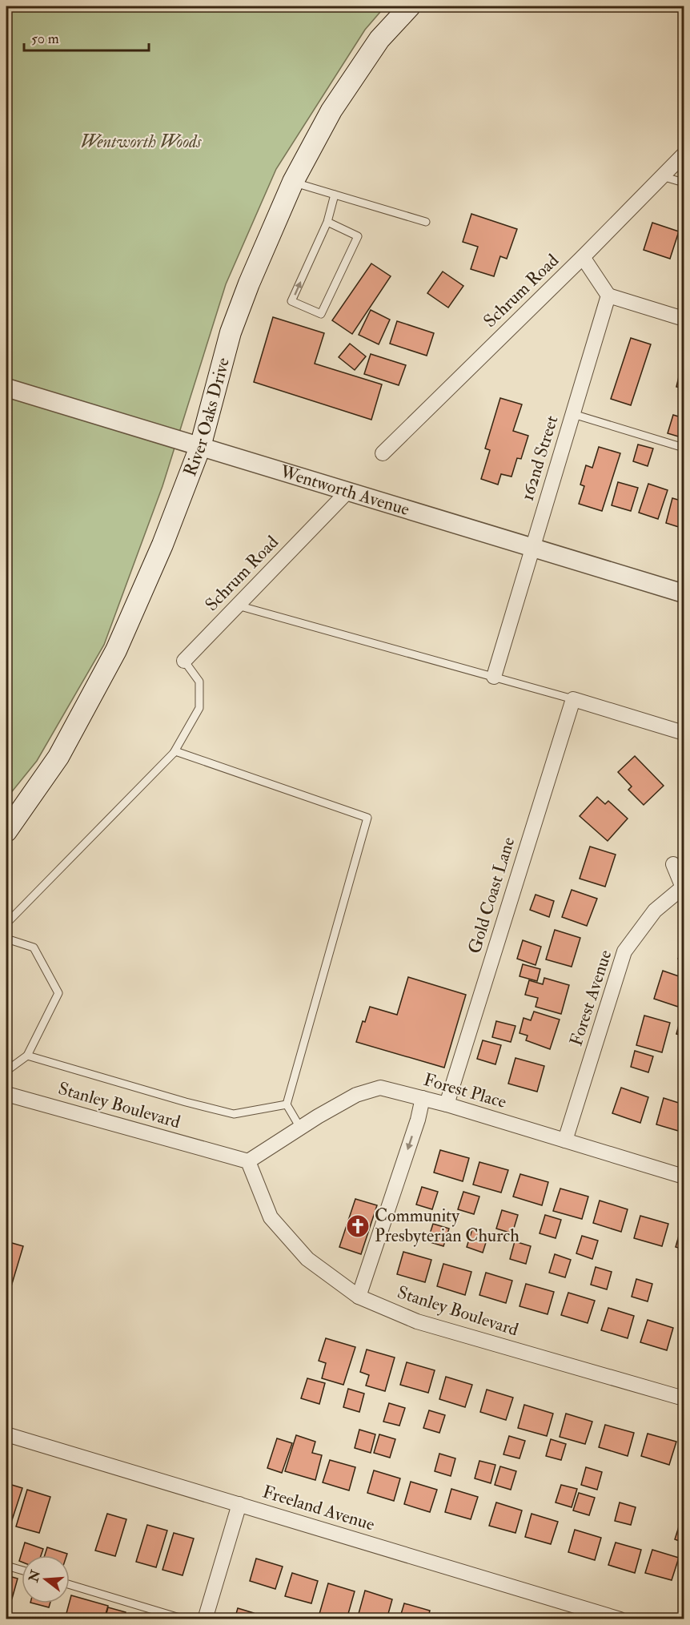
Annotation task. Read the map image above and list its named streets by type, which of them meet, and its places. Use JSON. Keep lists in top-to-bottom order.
{
  "streets": {
    "main road": ["River Oaks Drive"],
    "street": [
      "Schrum Road",
      "162nd Street",
      "Wentworth Avenue",
      "Gold Coast Lane",
      "Forest Avenue",
      "Forest Place",
      "Stanley Boulevard",
      "Freeland Avenue"
    ]
  },
  "crossings": [
    ["Schrum Road", "Wentworth Avenue"],
    ["River Oaks Drive", "Wentworth Avenue"],
    ["162nd Street", "Wentworth Avenue"],
    ["Gold Coast Lane", "Forest Place"],
    ["Forest Avenue", "Forest Place"],
    ["Forest Place", "Stanley Boulevard"]
  ],
  "parks": ["Wentworth Woods"],
  "places": {
    "church": ["Community Presbyterian Church"]
  },
  "scale_bar": "50 m",
  "north": "left"
}
